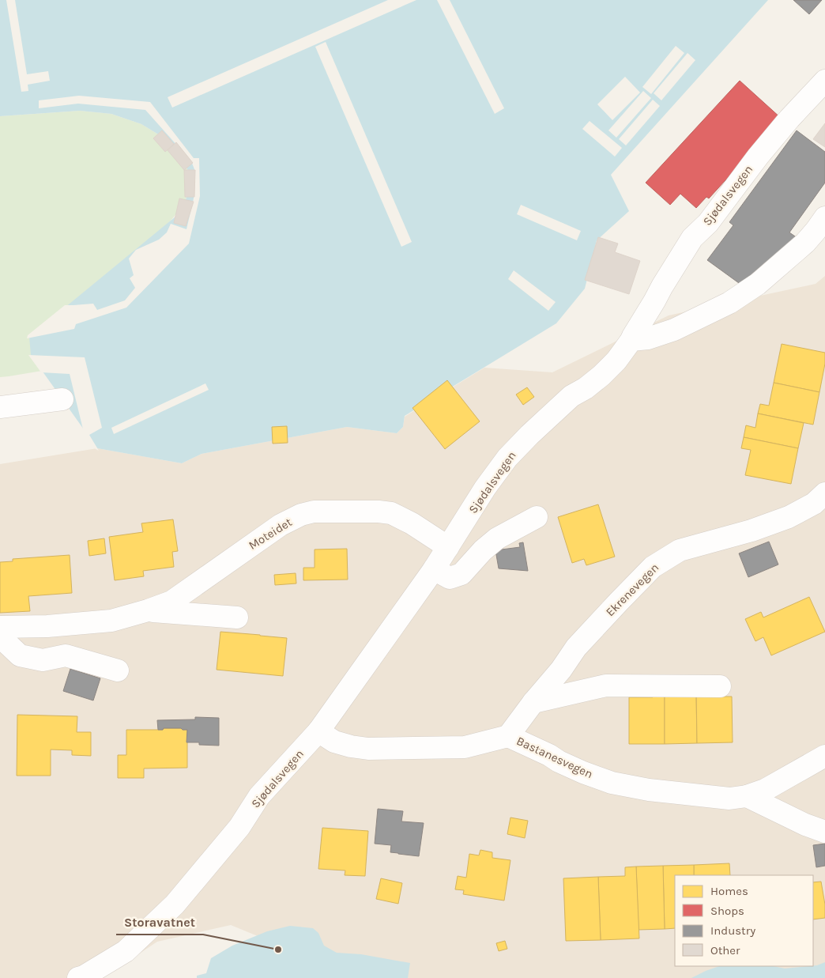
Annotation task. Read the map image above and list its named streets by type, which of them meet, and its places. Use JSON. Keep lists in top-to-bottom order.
{
  "streets": {
    "street": [
      "Sjødalsvegen",
      "Moteidet",
      "Ekrenevegen",
      "Bastanesvegen"
    ]
  },
  "crossings": [
    ["Sjødalsvegen", "Moteidet"],
    ["Sjødalsvegen", "Bastanesvegen"],
    ["Ekrenevegen", "Bastanesvegen"]
  ],
  "places": ["Storavatnet"],
  "legend": [
    "Homes",
    "Shops",
    "Industry",
    "Other"
  ]
}
